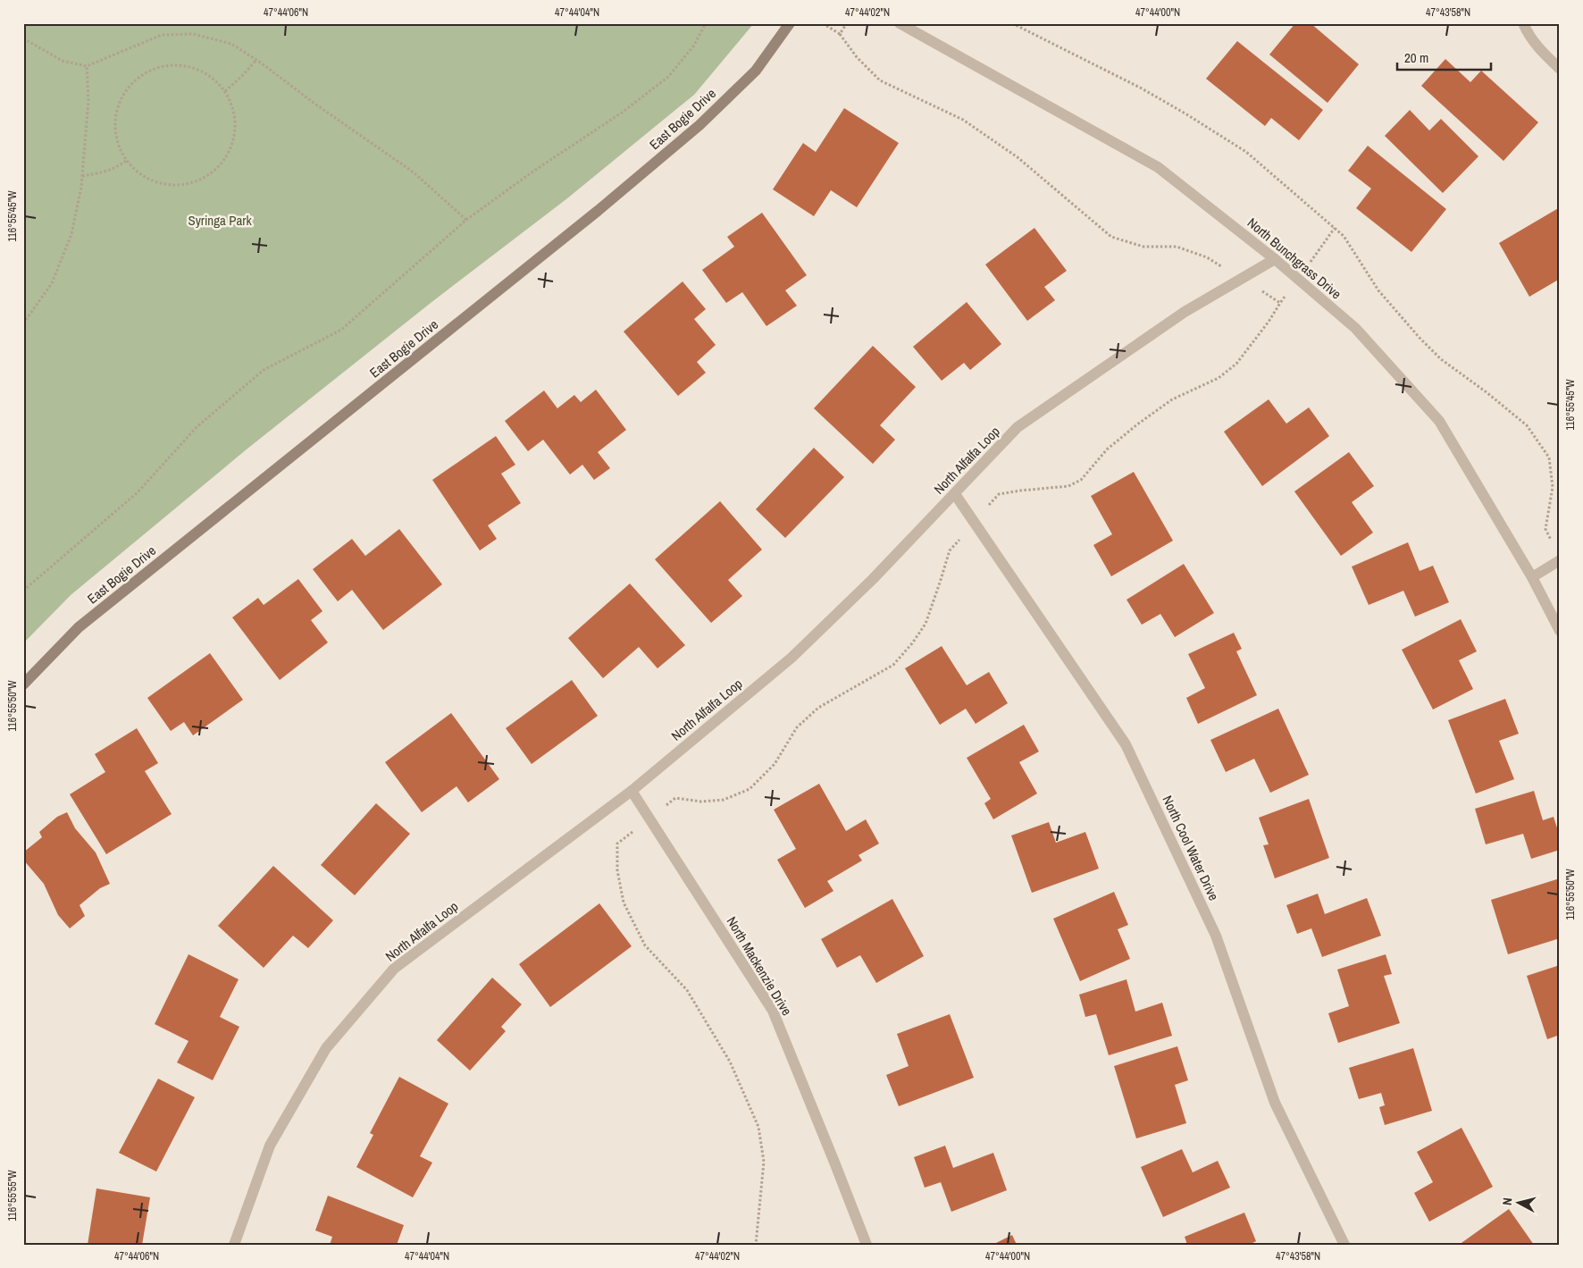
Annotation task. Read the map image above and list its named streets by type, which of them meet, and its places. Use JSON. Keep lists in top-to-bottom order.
{
  "streets": {
    "street": [
      "East Bogie Drive",
      "North Bunchgrass Drive",
      "North Alfalfa Loop",
      "North Cool Water Drive",
      "North Mackenzie Drive"
    ]
  },
  "crossings": [
    ["North Bunchgrass Drive", "North Alfalfa Loop"],
    ["North Alfalfa Loop", "North Cool Water Drive"],
    ["North Alfalfa Loop", "North Mackenzie Drive"]
  ],
  "parks": ["Syringa Park"],
  "scale_bar": "20 m",
  "north": "left",
  "coordinates": [
    "47°44'06\"N",
    "47°44'04\"N",
    "47°44'02\"N",
    "47°44'00\"N",
    "47°43'58\"N",
    "116°55'45\"W",
    "116°55'50\"W",
    "116°55'55\"W"
  ]
}
